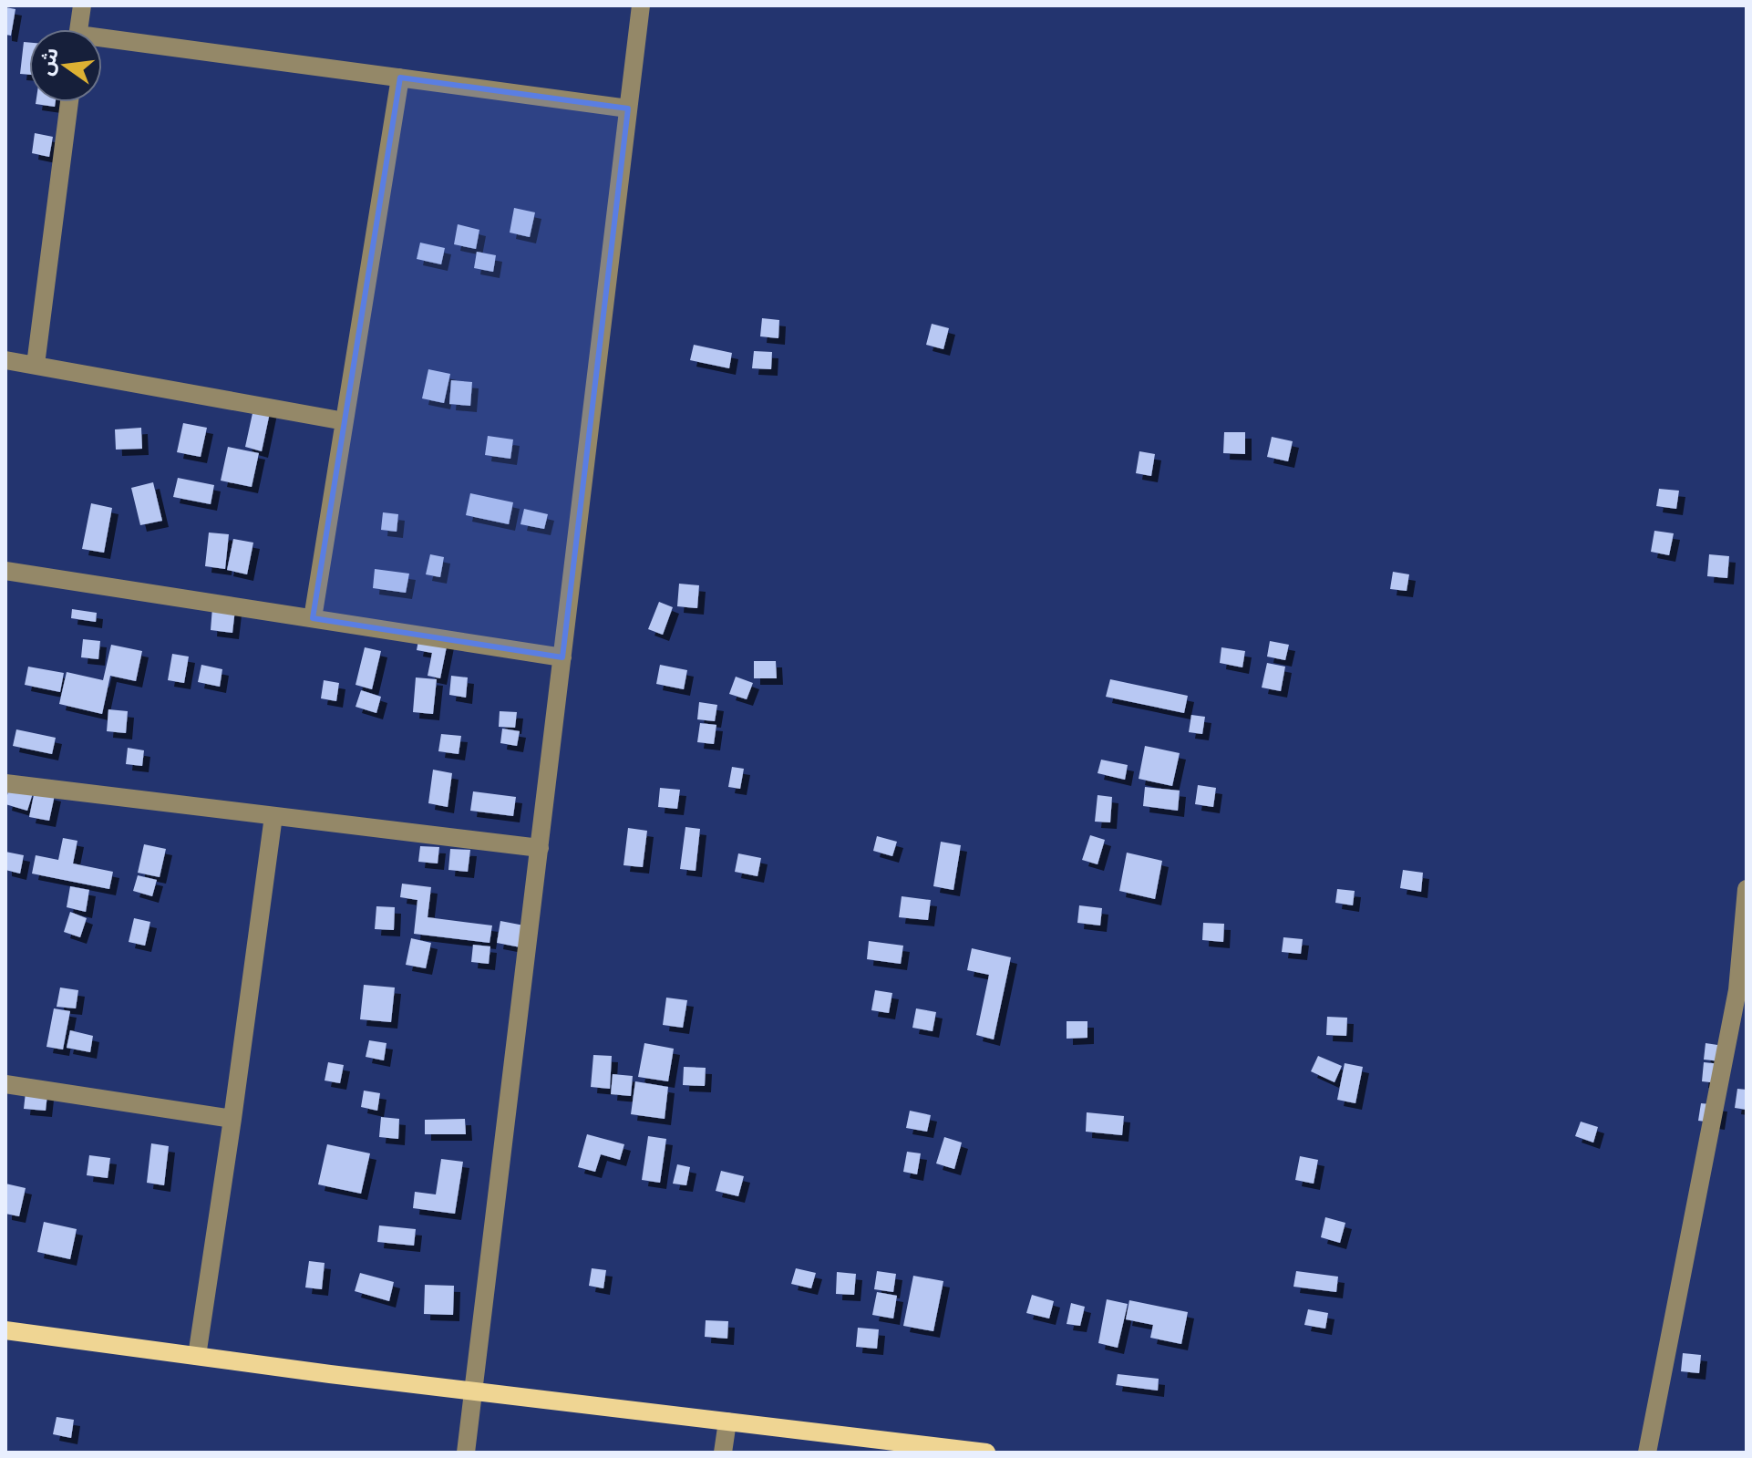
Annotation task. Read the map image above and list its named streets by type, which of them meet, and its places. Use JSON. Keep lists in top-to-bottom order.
{
  "north": "left"
}
